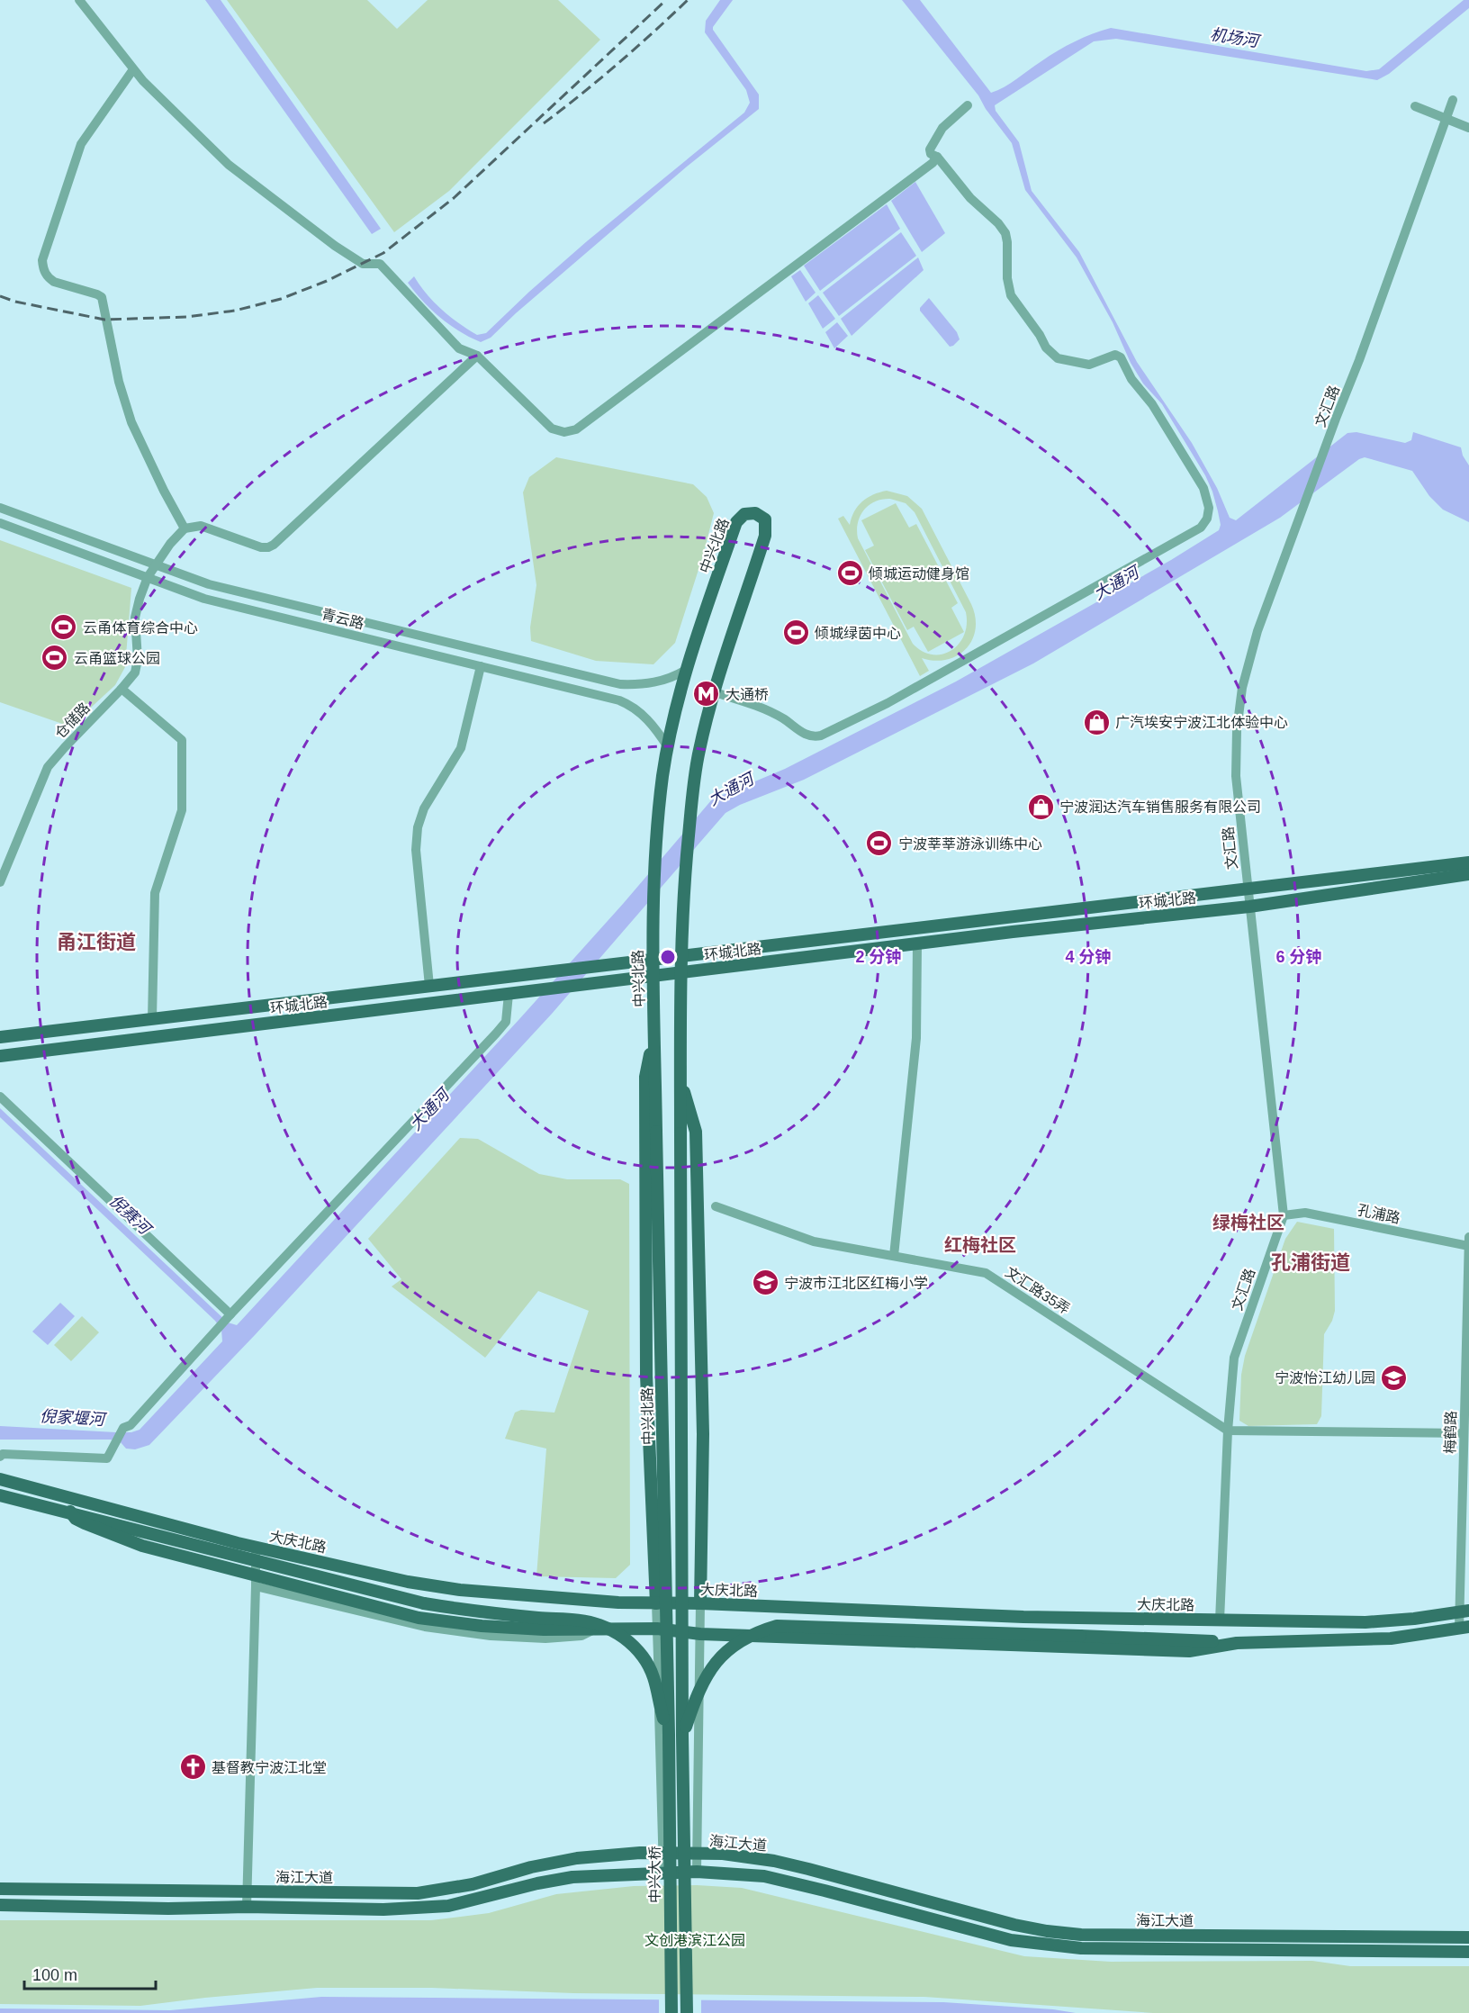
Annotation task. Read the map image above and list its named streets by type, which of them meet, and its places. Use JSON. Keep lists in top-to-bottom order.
{
  "streets": {
    "main road": [
      "中兴北路",
      "环城北路",
      "大庆北路",
      "海江大道",
      "中兴大桥"
    ],
    "street": [
      "文汇路",
      "青云路",
      "仓储路",
      "孔浦路",
      "文汇路35弄",
      "梅鹤路"
    ]
  },
  "crossings": [
    ["文汇路", "环城北路"],
    ["文汇路", "孔浦路"],
    ["文汇路", "文汇路35弄"],
    ["文汇路", "大庆北路"],
    ["中兴北路", "青云路"],
    ["中兴北路", "环城北路"],
    ["中兴北路", "中兴大桥"],
    ["青云路", "仓储路"],
    ["孔浦路", "梅鹤路"],
    ["梅鹤路", "大庆北路"]
  ],
  "districts": [
    "甬江街道",
    "绿梅社区",
    "红梅社区",
    "孔浦街道"
  ],
  "water": [
    "机场河",
    "大通河",
    "倪赛河",
    "倪家堰河"
  ],
  "parks": ["文创港滨江公园"],
  "places": {
    "sports": [
      "倾城运动健身馆",
      "云甬体育综合中心",
      "倾城绿茵中心",
      "云甬篮球公园",
      "宁波莘莘游泳训练中心"
    ],
    "metro station": ["大通桥"],
    "shop": ["广汽埃安宁波江北体验中心", "宁波润达汽车销售服务有限公司"],
    "school or university": ["宁波市江北区红梅小学", "宁波怡江幼儿园"],
    "church": ["基督教宁波江北堂"]
  },
  "scale_bar": "100 m",
  "rings": ["2 分钟", "4 分钟", "6 分钟"]
}
